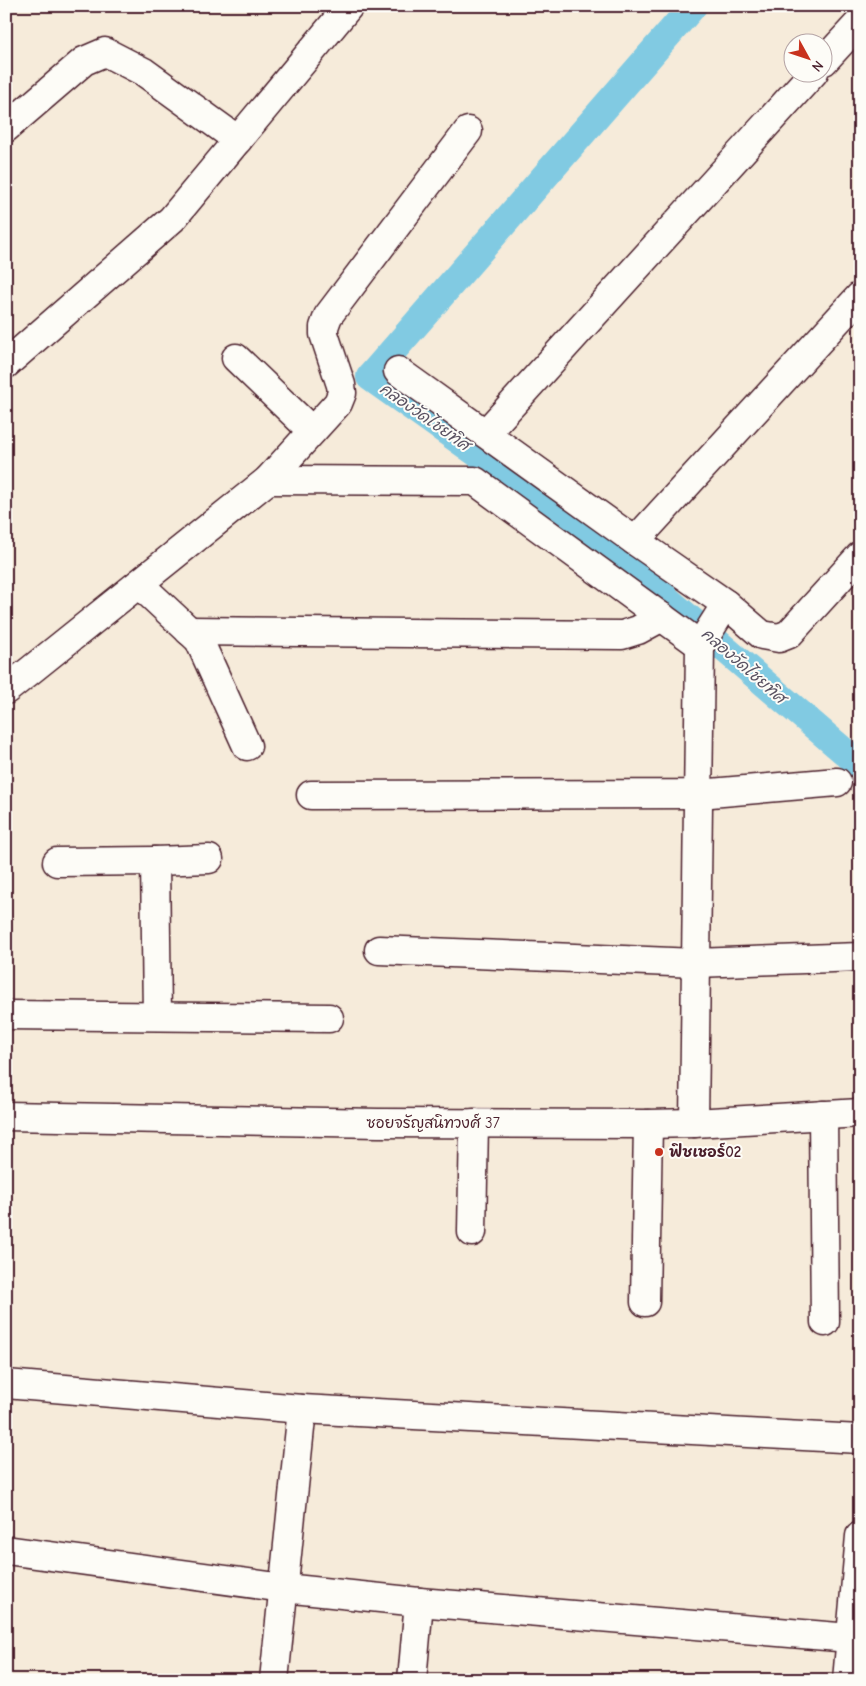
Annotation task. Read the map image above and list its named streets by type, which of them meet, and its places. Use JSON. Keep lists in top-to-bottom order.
{
  "streets": {
    "street": ["ซอยจรัญสนิทวงศ์ 37"]
  },
  "water": ["คลองวัดไชยทิศ"],
  "places": ["ฟิชเชอร์02"],
  "north": "bottom right"
}
